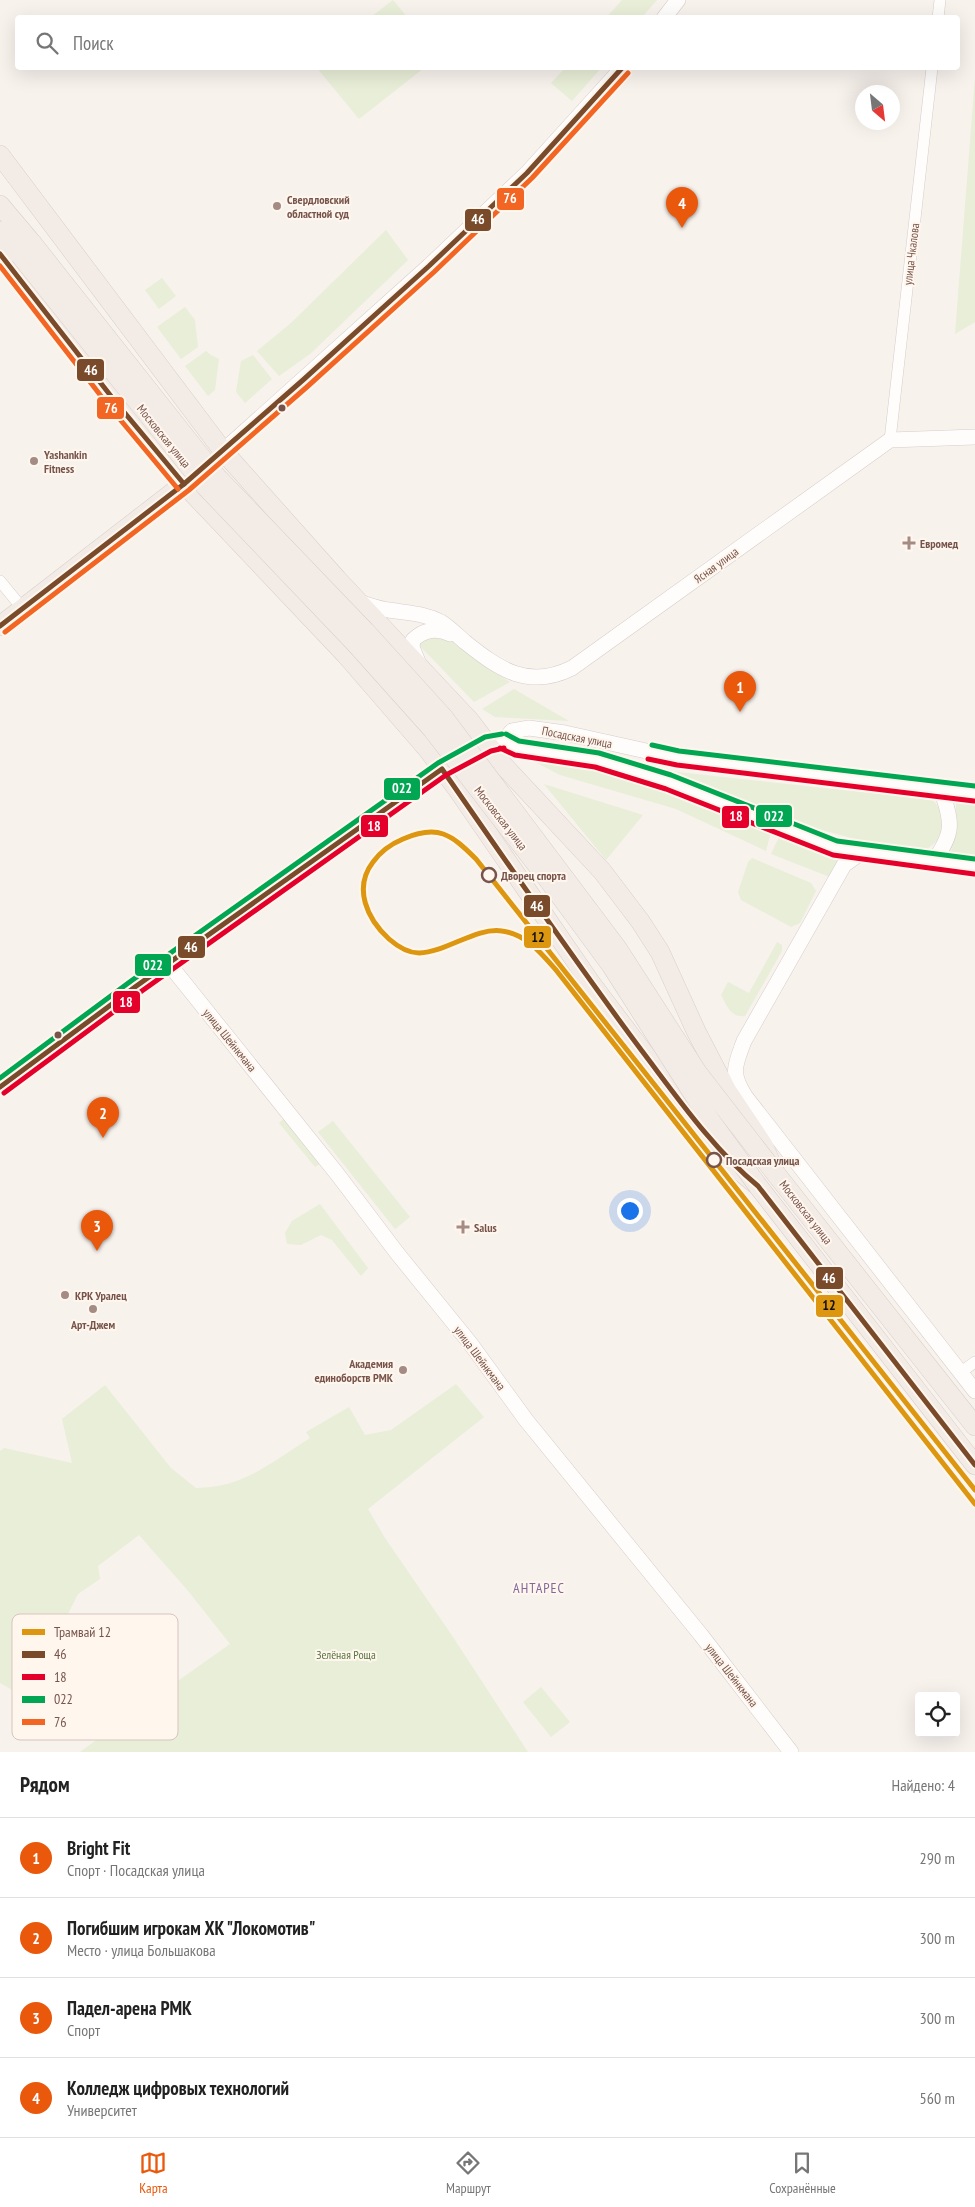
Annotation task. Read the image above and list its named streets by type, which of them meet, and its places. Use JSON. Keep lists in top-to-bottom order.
{
  "streets": {
    "main road": ["Московская улица"],
    "street": [
      "улица Чкалова",
      "Ясная улица",
      "Посадская улица",
      "улица Шейнкмана"
    ]
  },
  "crossings": [
    ["улица Чкалова", "Ясная улица"],
    ["Московская улица", "Посадская улица"]
  ],
  "districts": ["АНТАРЕС"],
  "parks": ["Зелёная Роща"],
  "places": {
    "other": [
      "Свердловский областной суд",
      "Yashankin Fitness",
      "Дворец спорта",
      "Посадская улица",
      "КРК Уралец",
      "Арт-Джем",
      "Академия единоборств РМК"
    ],
    "health": ["Евромед", "Salus"]
  },
  "lines": [
    "transit line 46",
    "transit line 76",
    "transit line 022",
    "transit line 18",
    "tram line 12"
  ],
  "legend": [
    "Трамвай 12",
    "46",
    "18",
    "022",
    "76"
  ],
  "north": "bottom right",
  "page": {
    "search": "Поиск",
    "pins": [
      "4",
      "1",
      "2",
      "3"
    ],
    "heading": ["Рядом", "Найдено: 4"],
    "list": [
      {
        "mark": "1",
        "name": "Bright Fit",
        "note": "Спорт · Посадская улица",
        "value": "290 m"
      },
      {
        "mark": "2",
        "name": "Погибшим игрокам ХК \"Локомотив\"",
        "note": "Место · улица Большакова",
        "value": "300 m"
      },
      {
        "mark": "3",
        "name": "Падел-арена РМК",
        "note": "Спорт",
        "value": "300 m"
      },
      {
        "mark": "4",
        "name": "Колледж цифровых технологий",
        "note": "Университет",
        "value": "560 m"
      }
    ],
    "nav": ["Карта", "Маршрут", "Сохранённые"]
  }
}
